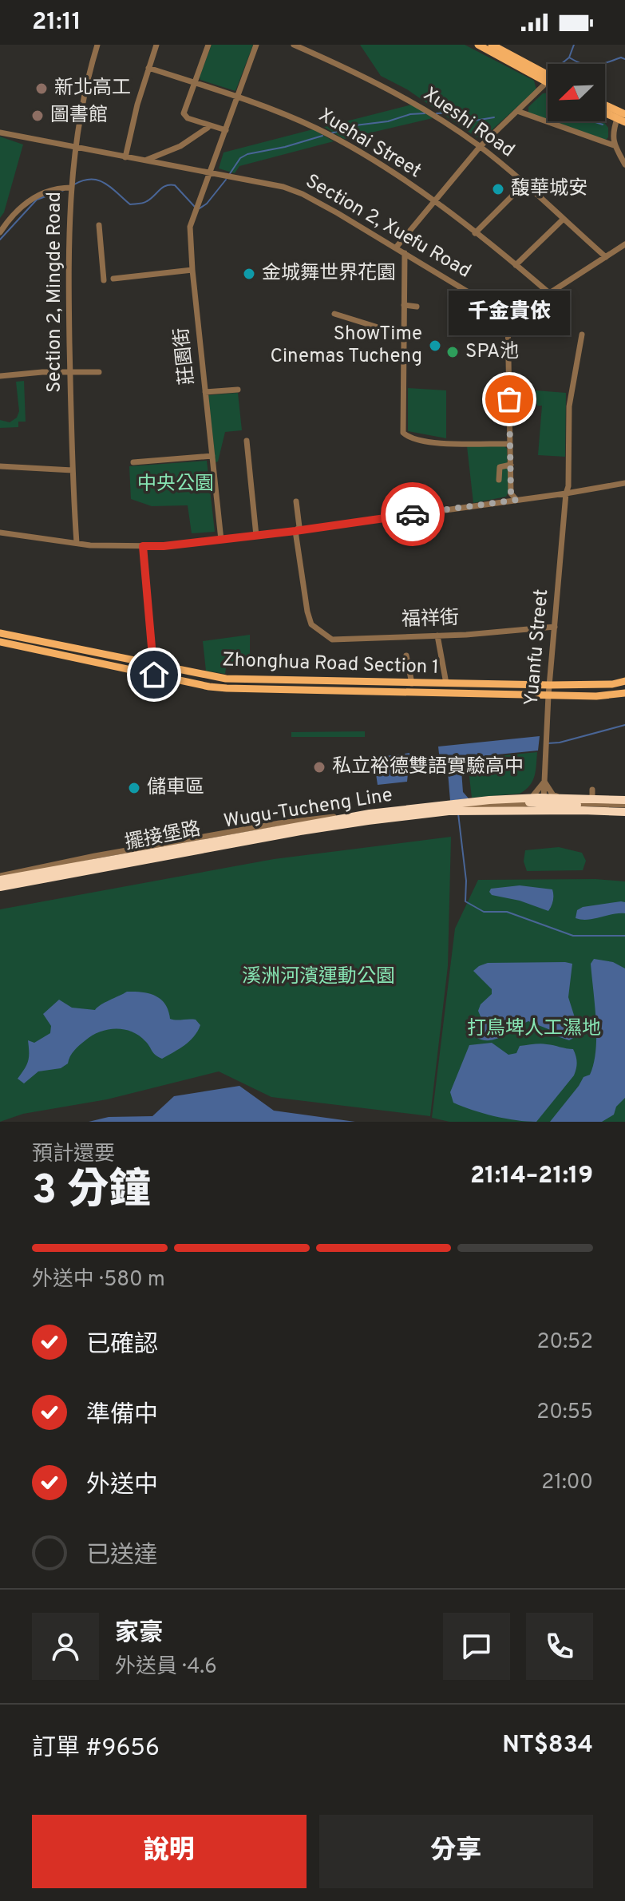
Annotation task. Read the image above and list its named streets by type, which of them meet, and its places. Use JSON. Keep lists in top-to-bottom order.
{
  "streets": {
    "highway": ["Wugu-Tucheng Line"],
    "main road": ["Zhonghua Road Section 1"],
    "street": [
      "Xueshi Road",
      "Xuehai Street",
      "Section 2, Xuefu Road",
      "Section 2, Mingde Road",
      "莊園街",
      "福祥街",
      "Yuanfu Street",
      "擺接堡路"
    ]
  },
  "crossings": [
    ["Xuehai Street", "莊園街"],
    ["Section 2, Xuefu Road", "Section 2, Mingde Road"],
    ["Section 2, Xuefu Road", "莊園街"],
    ["福祥街", "Yuanfu Street"],
    ["Yuanfu Street", "Zhonghua Road Section 1"],
    ["Yuanfu Street", "擺接堡路"],
    ["Wugu-Tucheng Line", "擺接堡路"]
  ],
  "parks": ["中央公園", "溪洲河濱運動公園", "打鳥埤人工濕地"],
  "places": [
    "新北高工",
    "圖書館",
    "馥華城安",
    "金城舞世界花園",
    "ShowTime Cinemas Tucheng",
    "SPA池",
    "千金貴依",
    "私立裕德雙語實驗高中",
    "儲車區"
  ],
  "north": "bottom left",
  "page": {
    "status": "21:11",
    "bubble": "千金貴依",
    "heading": ["3 分鐘", "預計還要", "21:14–21:19"],
    "panel": [
      "家豪",
      "外送員 · 4.6",
      "訂單 #9656",
      "NT$834"
    ],
    "bar": "外送中 · 580 m",
    "list": [
      ["已確認", "20:52"],
      ["準備中", "20:55"],
      ["外送中", "21:00"],
      "已送達"
    ],
    "buttons": ["說明", "分享"]
  }
}
